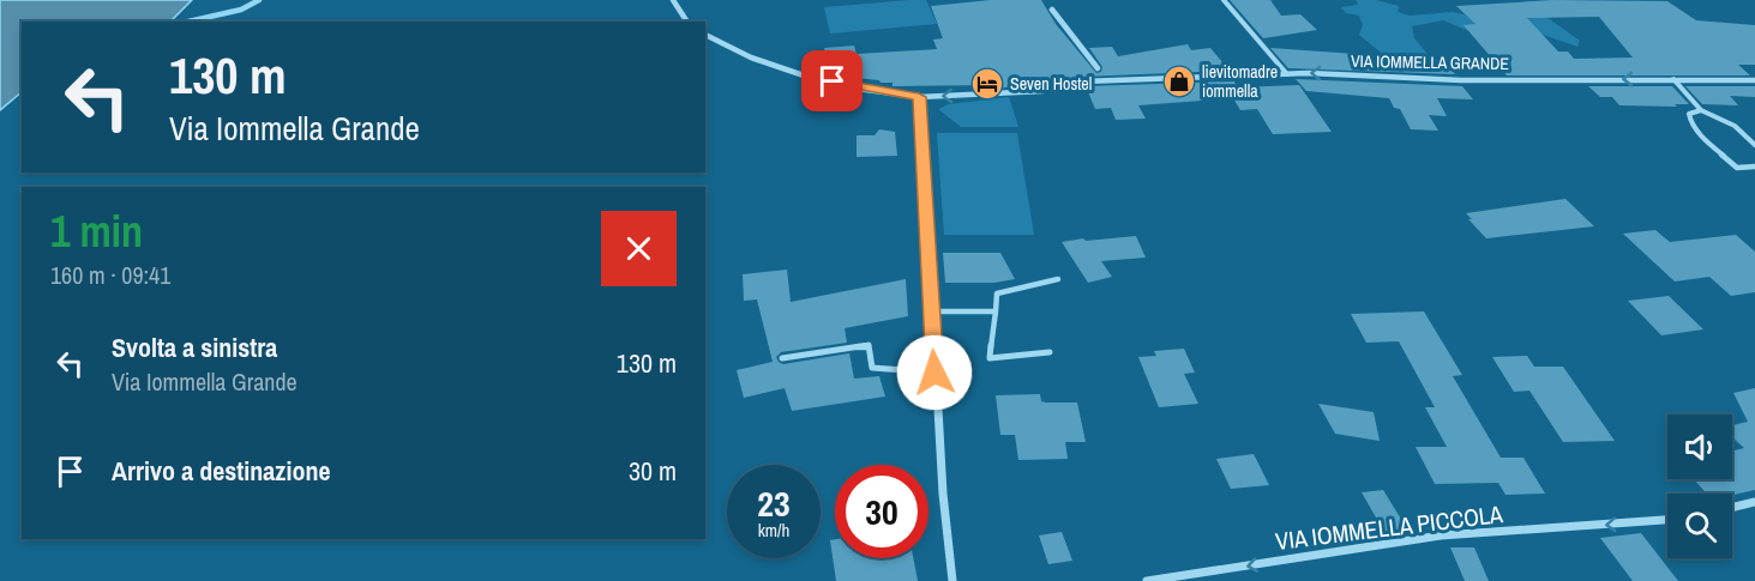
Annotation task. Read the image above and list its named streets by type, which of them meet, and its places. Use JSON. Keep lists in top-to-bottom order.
{
  "streets": {
    "street": ["VIA IOMMELLA GRANDE", "VIA IOMMELLA PICCOLA"]
  },
  "one_way": ["VIA IOMMELLA GRANDE", "VIA IOMMELLA PICCOLA"],
  "places": {
    "shop": ["lievitomadre iommella"],
    "hotel": ["Seven Hostel"]
  },
  "page": {
    "turn": ["130 m", "Via Iommella Grande"],
    "heading": ["1 min", "160 m · 09:41"],
    "list": [
      {
        "name": "Svolta a sinistra",
        "note": "Via Iommella Grande",
        "value": "130 m"
      },
      {
        "name": "Arrivo a destinazione",
        "value": "30 m"
      }
    ],
    "speed": "23 km/h",
    "limit": "30"
  }
}
